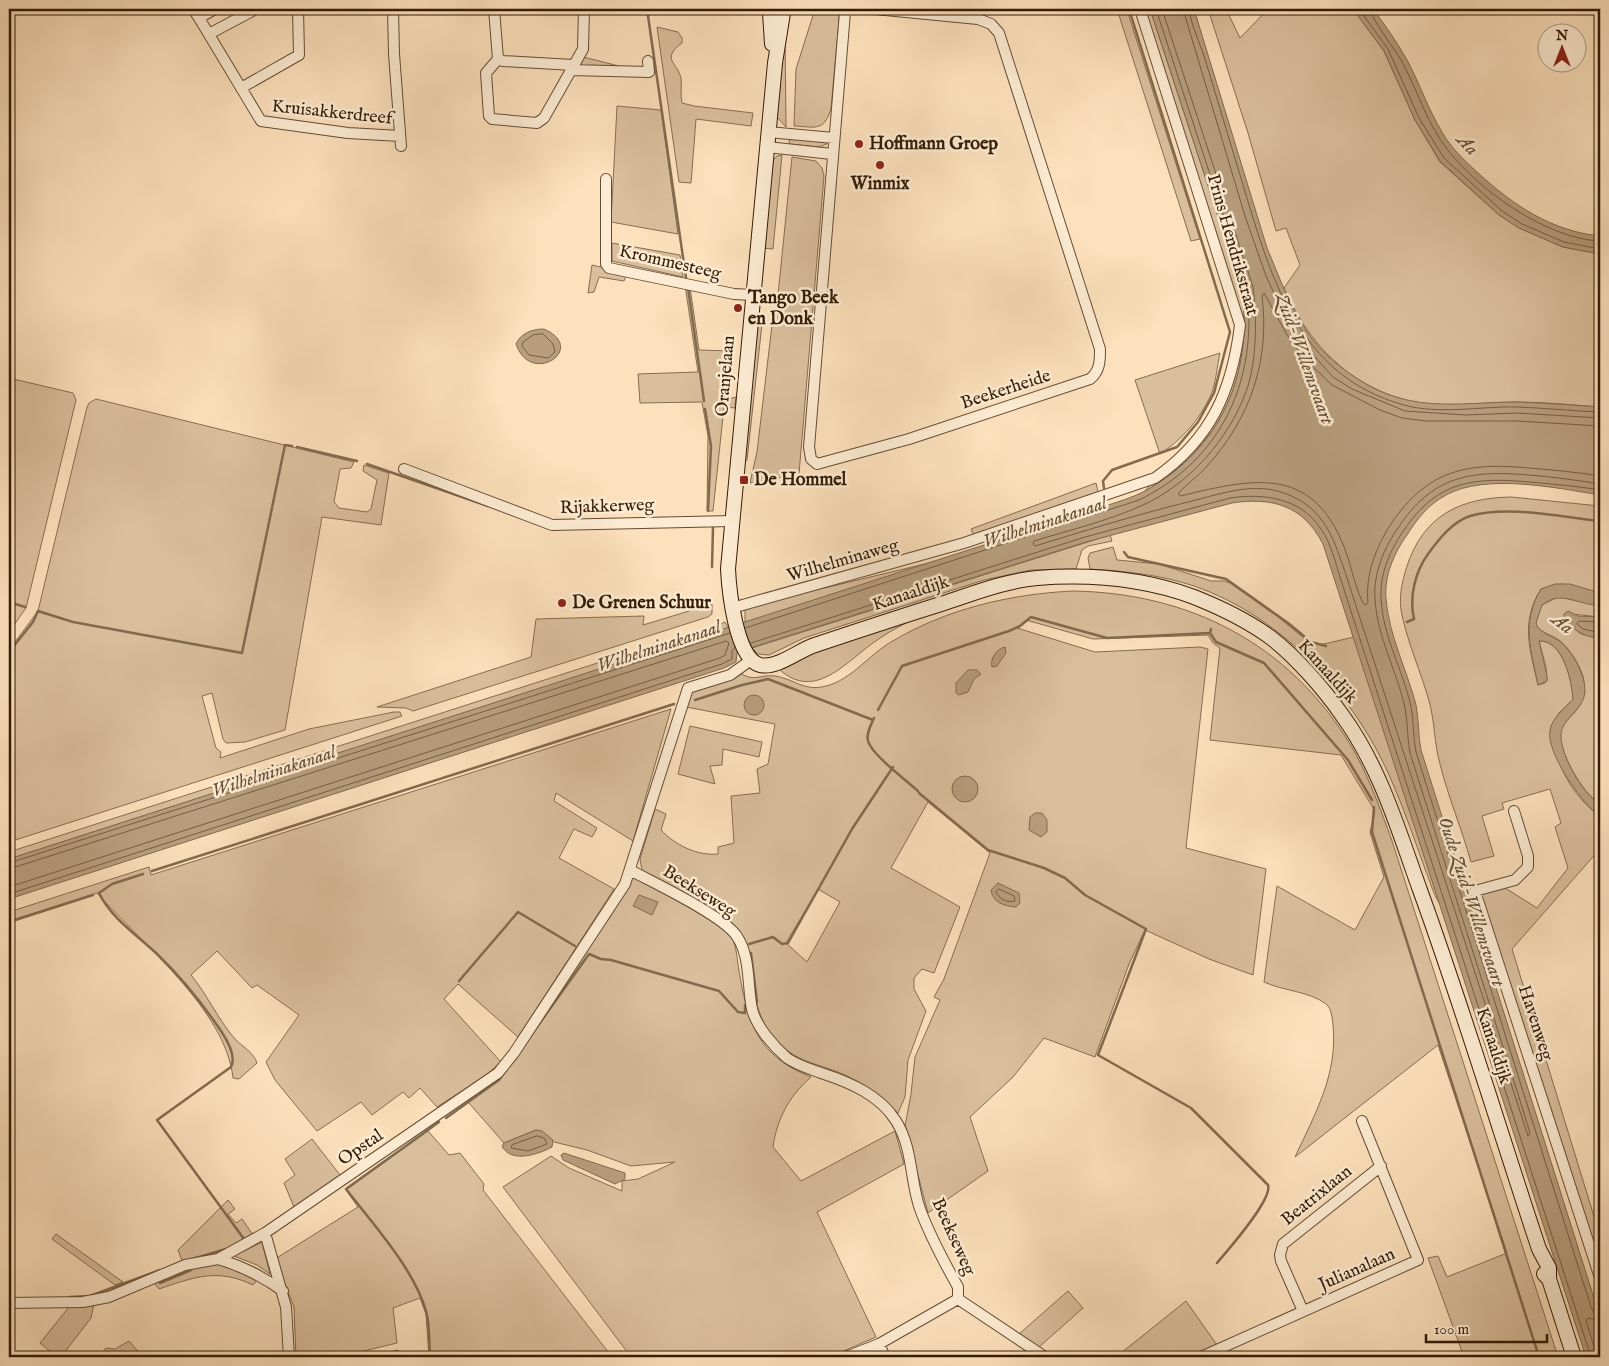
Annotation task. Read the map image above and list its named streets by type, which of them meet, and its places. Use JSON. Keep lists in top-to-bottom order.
{
  "streets": {
    "main road": ["Oranjelaan", "Kanaaldijk"],
    "street": [
      "Kruisakkerdreef",
      "Prins Hendrikstraat",
      "Krommesteeg",
      "Beekerheide",
      "Rijakkerweg",
      "Wilhelminaweg",
      "Beekseweg",
      "Havenweg",
      "Opstal",
      "Beatrixlaan",
      "Julianalaan"
    ]
  },
  "crossings": [
    ["Prins Hendrikstraat", "Wilhelminaweg"],
    ["Krommesteeg", "Oranjelaan"],
    ["Oranjelaan", "Rijakkerweg"],
    ["Oranjelaan", "Wilhelminaweg"],
    ["Oranjelaan", "Kanaaldijk"],
    ["Beekseweg", "Opstal"],
    ["Beatrixlaan", "Julianalaan"]
  ],
  "water": [
    "Aa",
    "Zuid-Willemsvaart",
    "Wilhelminakanaal",
    "Oude Zuid-Willemsvaart"
  ],
  "places": {
    "other": [
      "Hoffmann Groep",
      "Winmix",
      "Tango Beek en Donk",
      "De Grenen Schuur"
    ],
    "transit": ["De Hommel"]
  },
  "scale_bar": "100 m",
  "north": "top"
}
